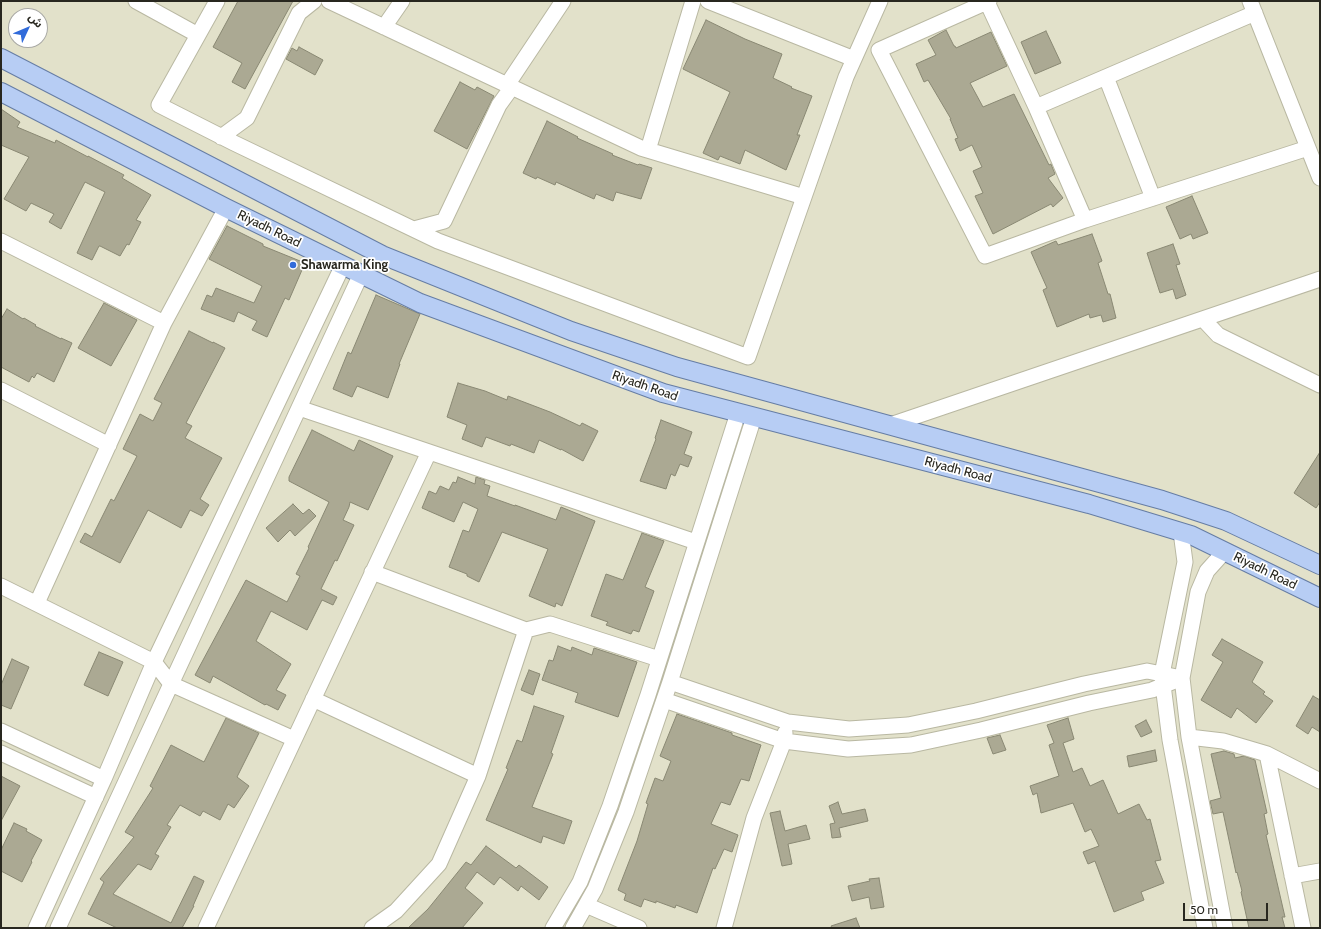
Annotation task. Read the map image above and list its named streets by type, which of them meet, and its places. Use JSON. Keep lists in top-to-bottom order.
{
  "streets": {
    "main road": ["Riyadh Road"]
  },
  "places": ["Shawarma King"],
  "scale_bar": "50 m",
  "north": "top right"
}
